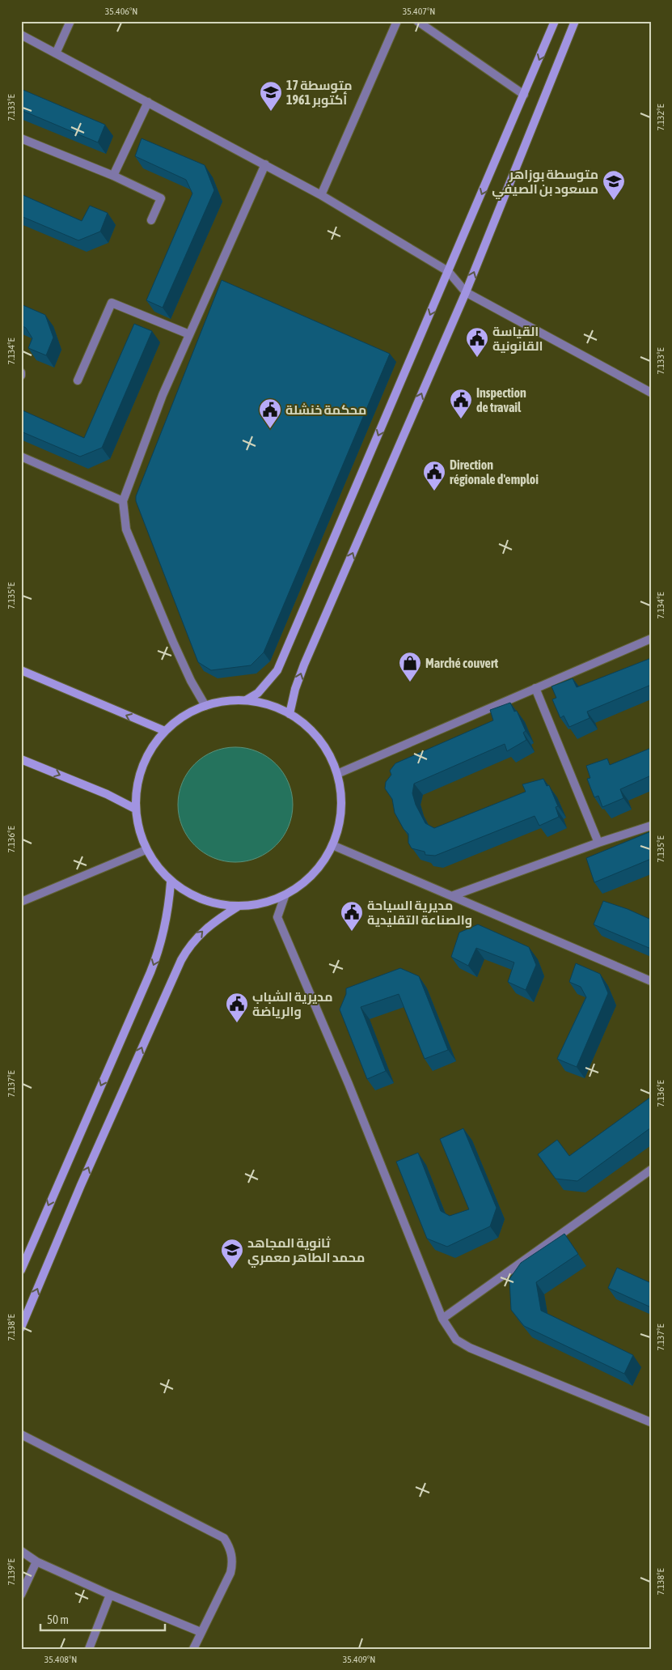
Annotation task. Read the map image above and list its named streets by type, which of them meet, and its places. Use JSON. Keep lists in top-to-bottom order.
{
  "places": {
    "school or university": ["متوسطة 17 أكتوبر 1961", "متوسطة بوزاهر مسعود بن الصيفي", "ثانوية المجاهد محمد الطاهر معمري"],
    "public building": [
      "القياسة القانونية",
      "Inspection de travail",
      "محكمة خنشلة",
      "Direction régionale d'emploi",
      "مديرية السياحة والصناعة التقليدية",
      "مديرية الشباب والرياضة"
    ],
    "shop": ["Marché couvert"]
  },
  "scale_bar": "50 m",
  "coordinates": [
    "35.406°N",
    "35.407°N",
    "7.133°E",
    "7.132°E",
    "7.134°E",
    "7.135°E",
    "7.136°E",
    "7.137°E",
    "7.138°E",
    "7.139°E",
    "35.408°N",
    "35.409°N"
  ]
}
